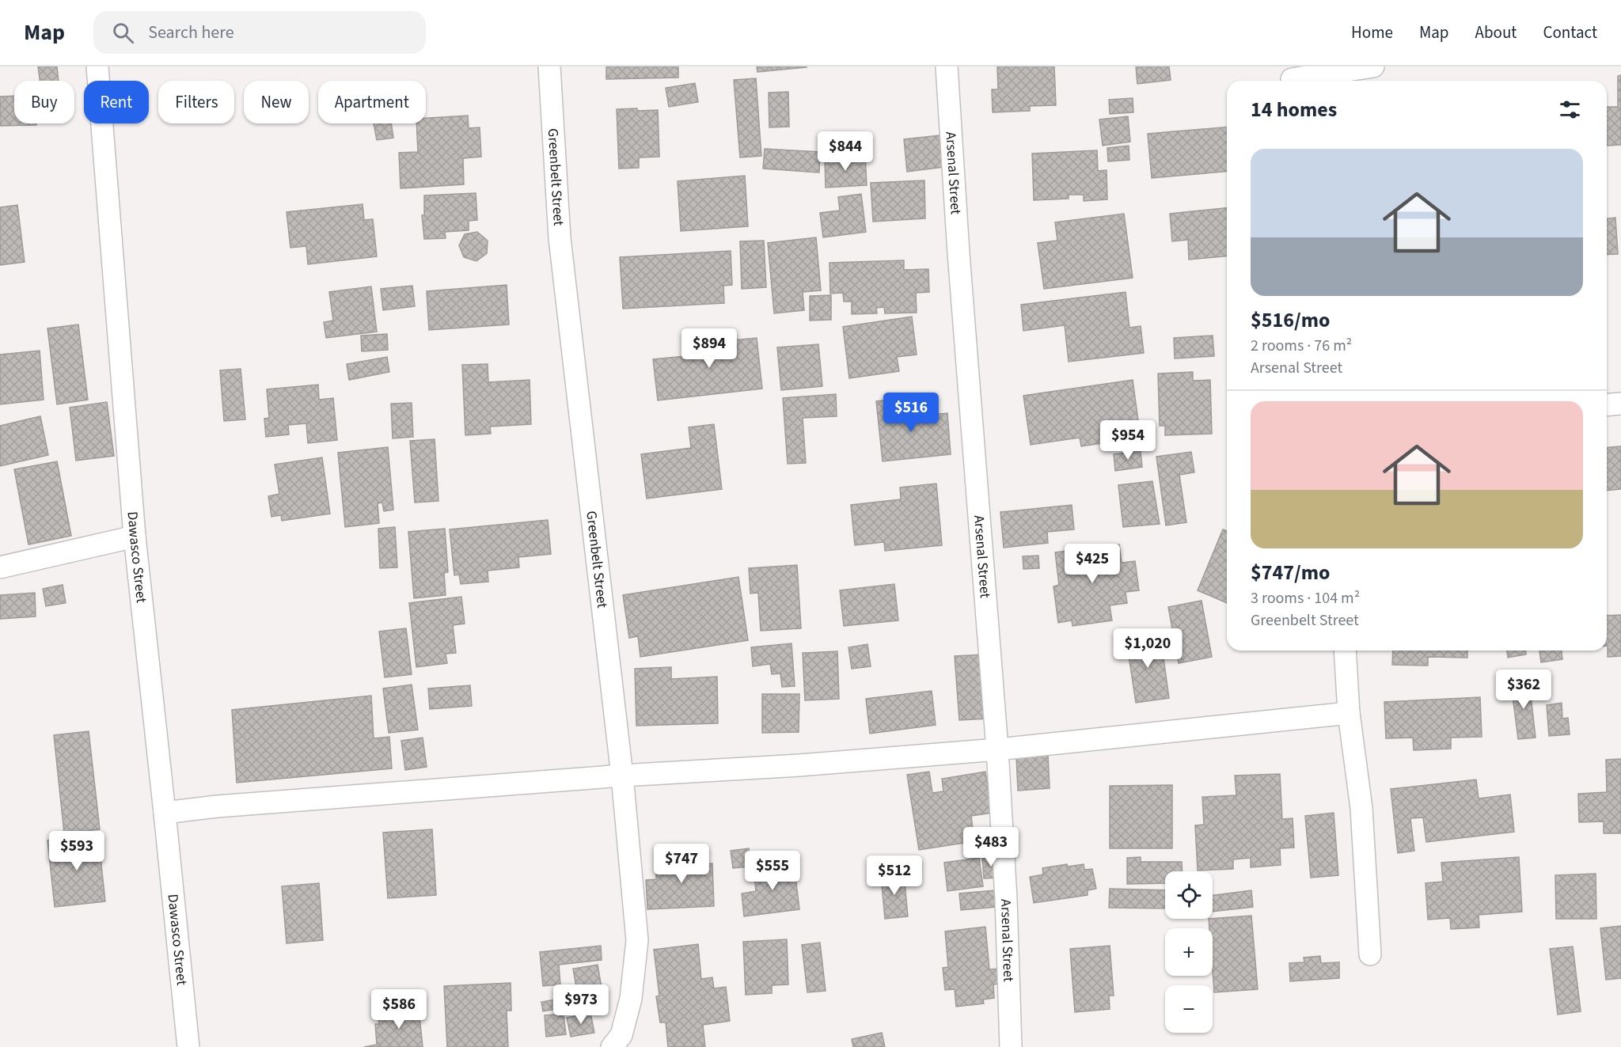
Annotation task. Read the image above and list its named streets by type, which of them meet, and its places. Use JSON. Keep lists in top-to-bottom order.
{
  "streets": {
    "street": ["Arsenal Street", "Greenbelt Street", "Dawasco Street"]
  },
  "page": {
    "header": "Map",
    "search": "Search here",
    "nav": [
      "Home",
      "Map",
      "About",
      "Contact"
    ],
    "chip": [
      "Buy",
      "Rent",
      "Filters",
      "New",
      "Apartment"
    ],
    "heading": "14 homes",
    "price": [
      "$844",
      "$894",
      "$516",
      "$954",
      "$425",
      "$1,020",
      "$362",
      "$483",
      "$593",
      "$747",
      "$555",
      "$512",
      "$973",
      "$586"
    ],
    "list": [
      {
        "name": "$516/mo",
        "note": "2 rooms · 76 m² · Arsenal Street"
      },
      {
        "name": "$747/mo",
        "note": "3 rooms · 104 m² · Greenbelt Street"
      }
    ],
    "map_buttons": ["+", "−"]
  }
}
